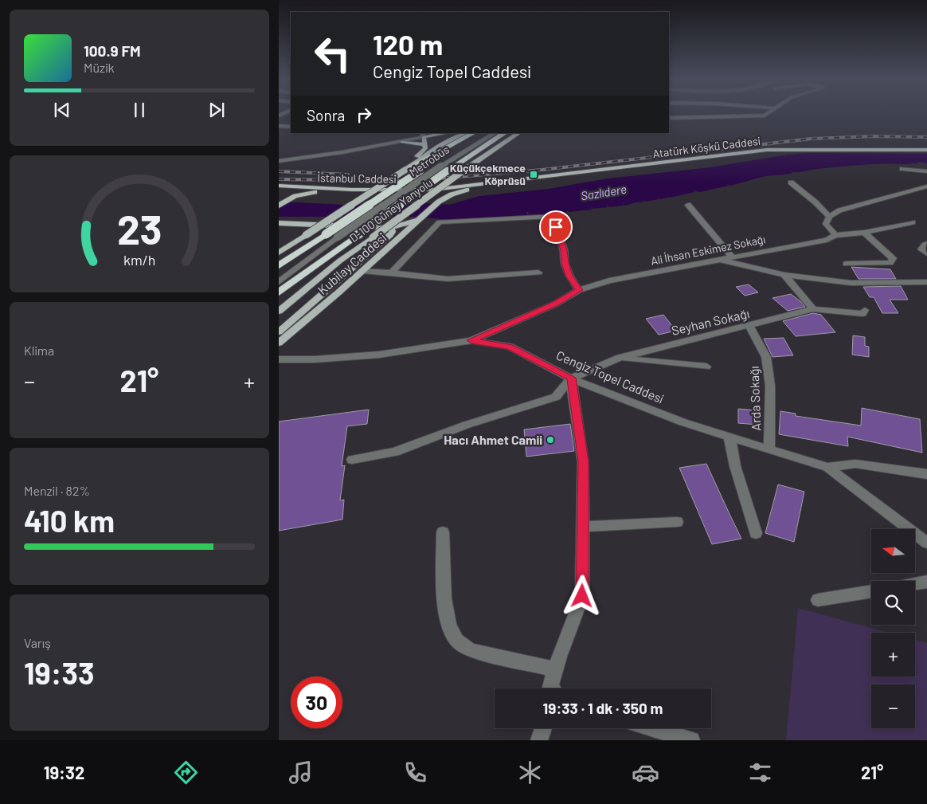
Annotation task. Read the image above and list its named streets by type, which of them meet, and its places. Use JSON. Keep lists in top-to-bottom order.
{
  "streets": {
    "main road": [
      "Atatürk Köşkü Caddesi",
      "İstanbul Caddesi",
      "D-100 Güney Yanyolu",
      "Kubilay Caddesi"
    ],
    "street": [
      "Metrobüs",
      "Ali İhsan Eskimez Sokağı",
      "Seyhan Sokağı",
      "Cengiz Topel Caddesi",
      "Arda Sokağı"
    ]
  },
  "crossings": [
    ["Atatürk Köşkü Caddesi", "İstanbul Caddesi"],
    ["Atatürk Köşkü Caddesi", "Kubilay Caddesi"],
    ["İstanbul Caddesi", "Kubilay Caddesi"],
    ["Ali İhsan Eskimez Sokağı", "Cengiz Topel Caddesi"],
    ["Seyhan Sokağı", "Cengiz Topel Caddesi"],
    ["Seyhan Sokağı", "Arda Sokağı"],
    ["Cengiz Topel Caddesi", "Arda Sokağı"]
  ],
  "water": ["Sazlıdere"],
  "places": {
    "transit": ["Küçükçekmece Köprüsü"],
    "other": ["Hacı Ahmet Camii"]
  },
  "north": "left",
  "page": {
    "turn": ["120 m", "Cengiz Topel Caddesi"],
    "song": ["100.9 FM", "Müzik"],
    "then": "Sonra",
    "tile": [
      "Klima",
      ["Menzil · 82%", "410 km"],
      ["Varış", "19:33"]
    ],
    "heat": ["−", "21°", "+"],
    "map_buttons": ["+", "−"],
    "limit": "30",
    "trip": "19:33 · 1 dk · 350 m",
    "tabs": ["19:32", "21°"],
    "gauge": ["23", "km/h"]
  }
}
